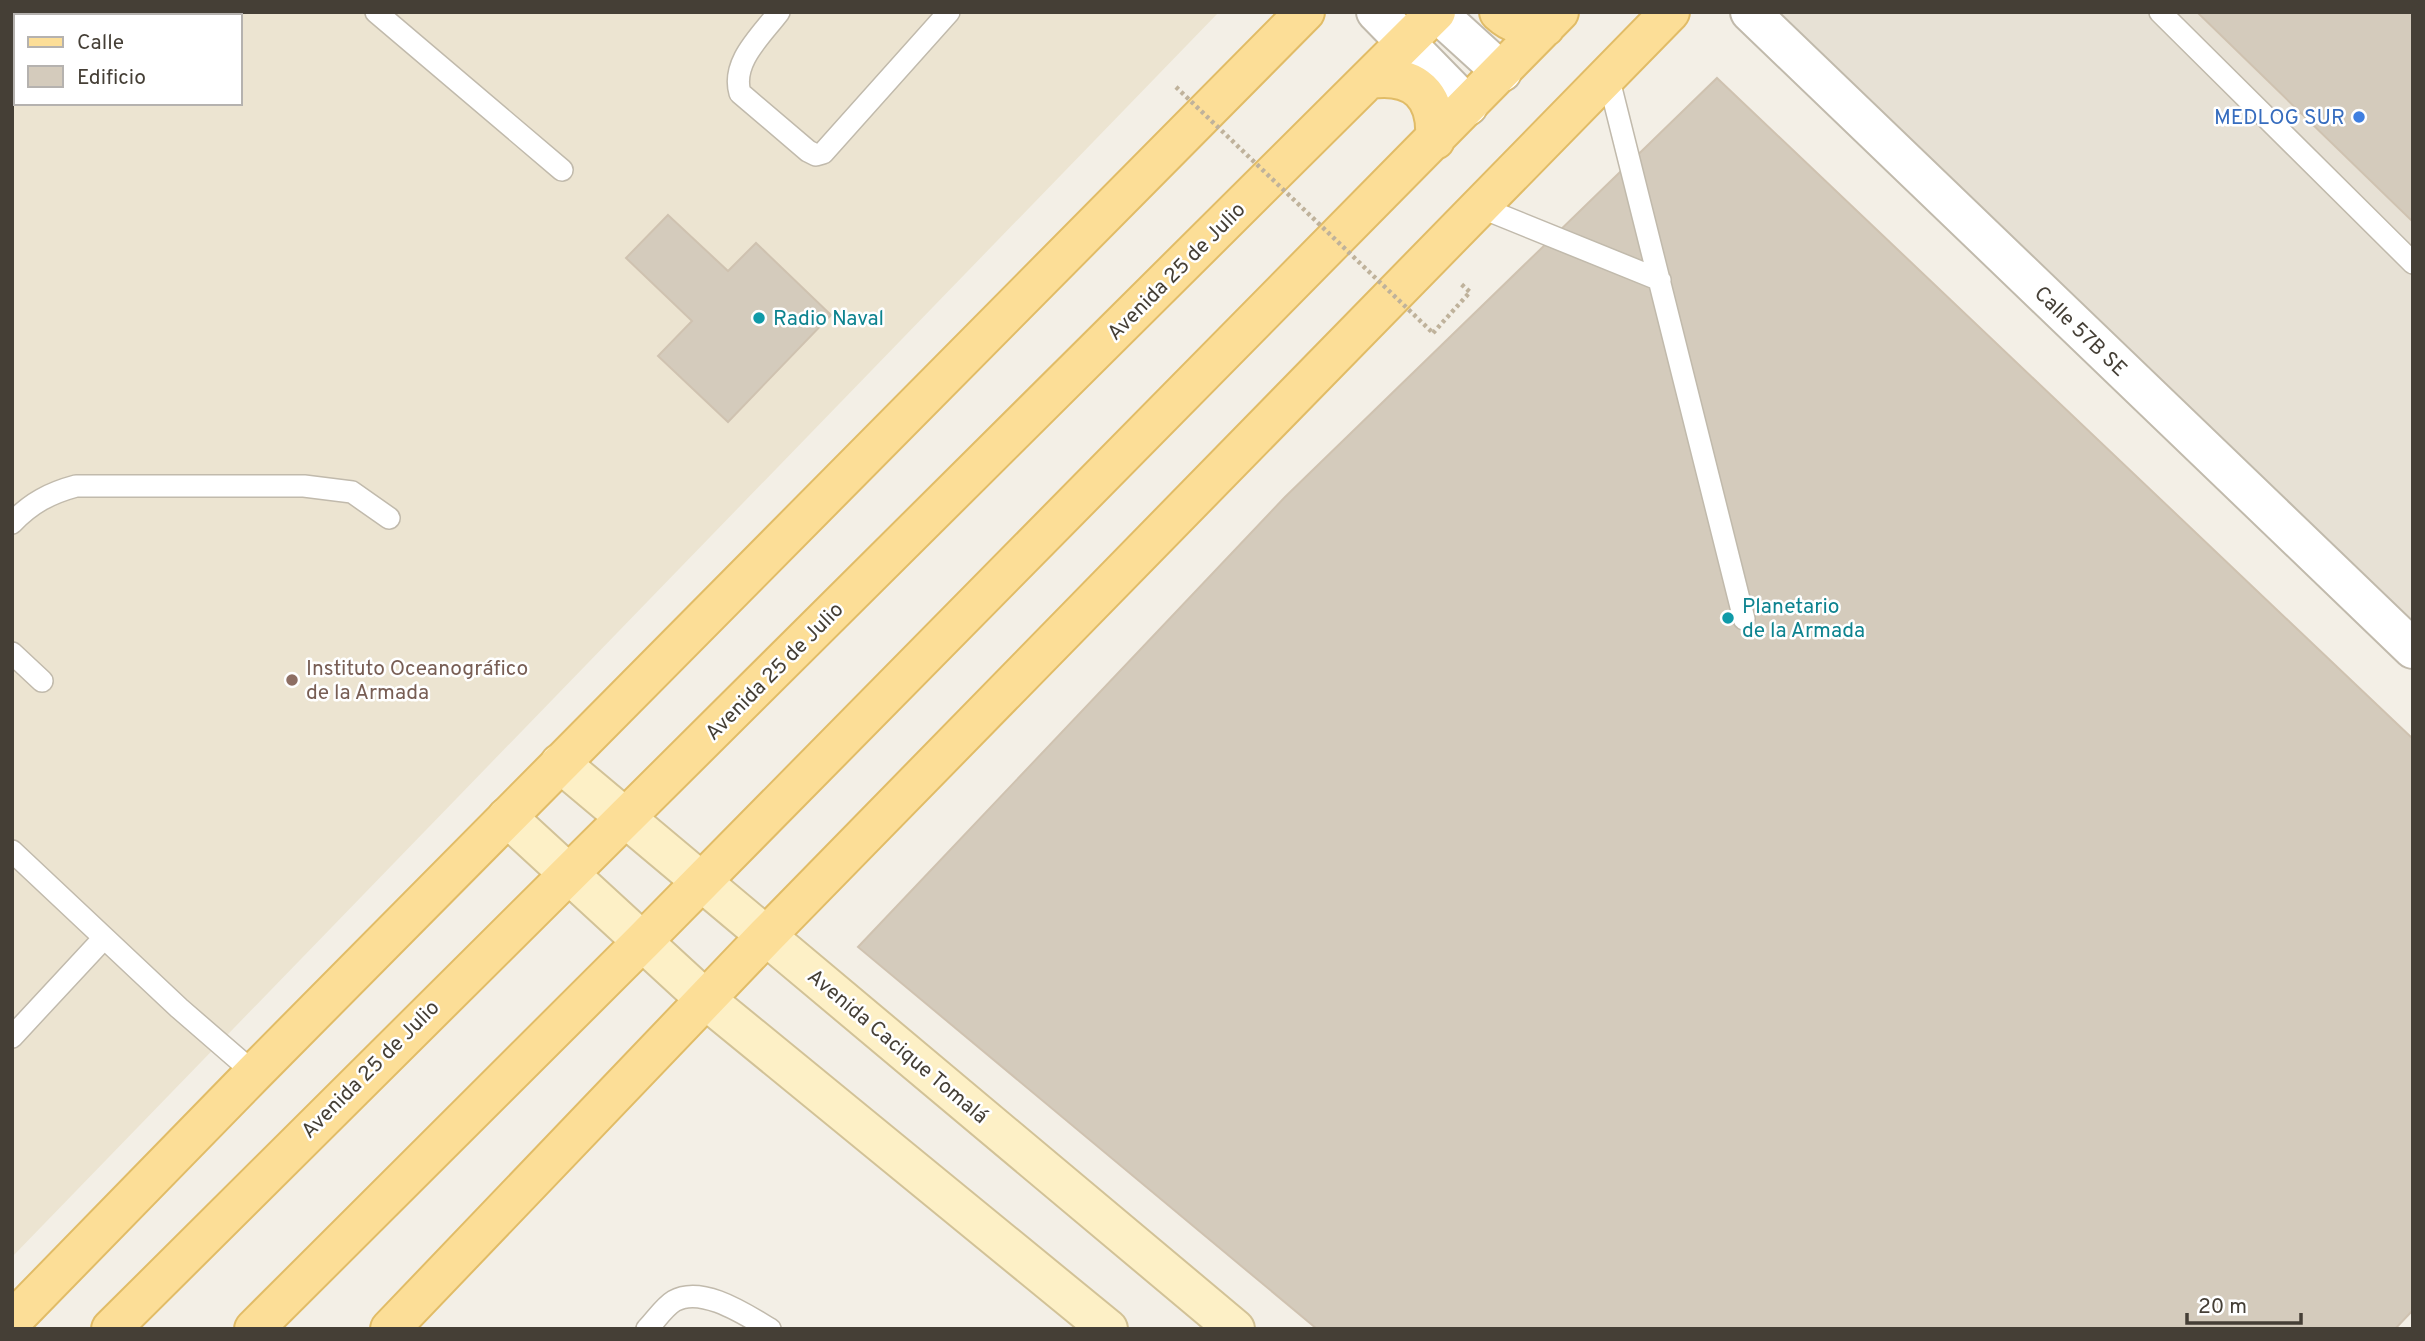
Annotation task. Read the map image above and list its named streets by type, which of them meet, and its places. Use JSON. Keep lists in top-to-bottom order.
{
  "streets": {
    "main road": ["Avenida 25 de Julio", "Avenida Cacique Tomalá"],
    "street": ["Calle 57B SE"]
  },
  "crossings": [
    ["Avenida 25 de Julio", "Avenida Cacique Tomalá"]
  ],
  "places": [
    "MEDLOG SUR",
    "Radio Naval",
    "Planetario de la Armada",
    "Instituto Oceanográfico de la Armada"
  ],
  "legend": ["Calle", "Edificio"],
  "scale_bar": "20 m"
}
